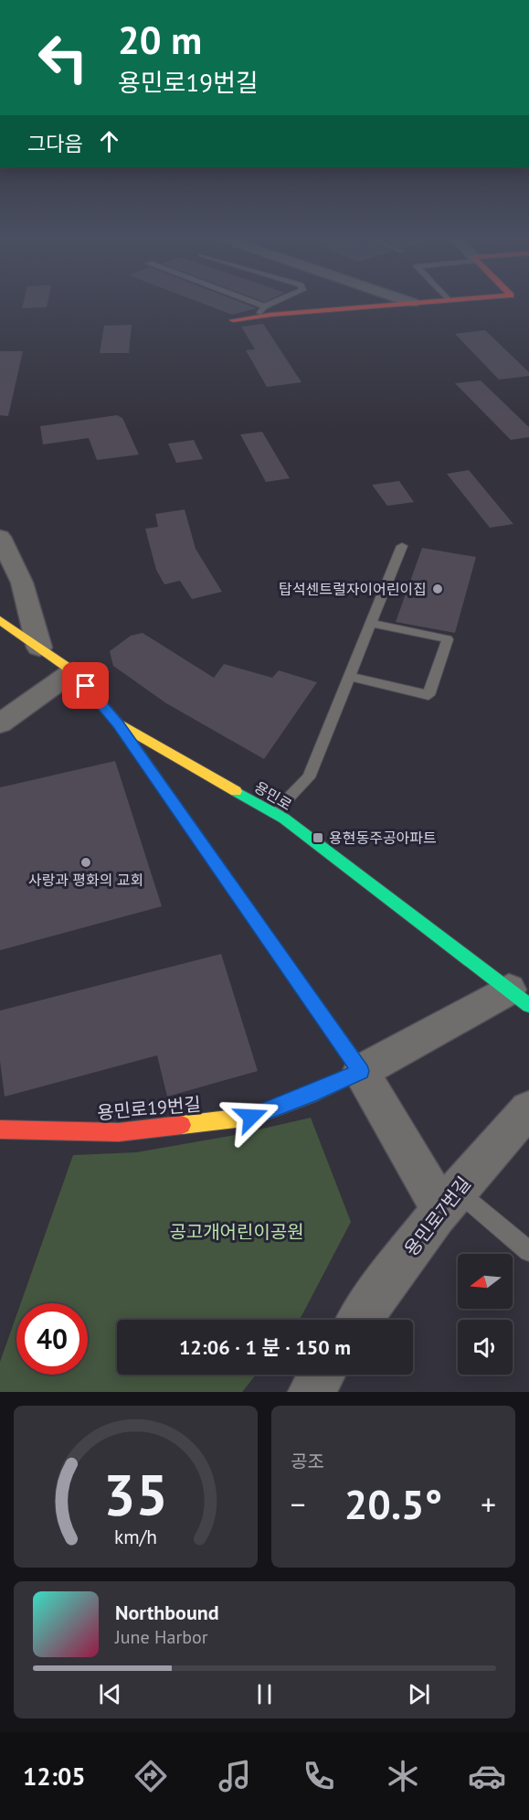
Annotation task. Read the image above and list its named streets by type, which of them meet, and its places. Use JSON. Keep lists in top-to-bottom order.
{
  "streets": {
    "street": ["용민로", "용민로19번길", "용민로7번길"]
  },
  "parks": ["공고개어린이공원"],
  "places": {
    "other": ["탑석센트럴자이어린이집", "사랑과 평화의 교회"],
    "transit": ["용현동주공아파트"]
  },
  "north": "left",
  "page": {
    "turn": ["20 m", "용민로19번길"],
    "then": "그다음",
    "limit": "40",
    "trip": "12:06 · 1 분 · 150 m",
    "tile": "공조",
    "heat": ["−", "20.5°", "+"],
    "song": ["Northbound", "June Harbor"],
    "tabs": "12:05",
    "gauge": ["35", "km/h"]
  }
}
